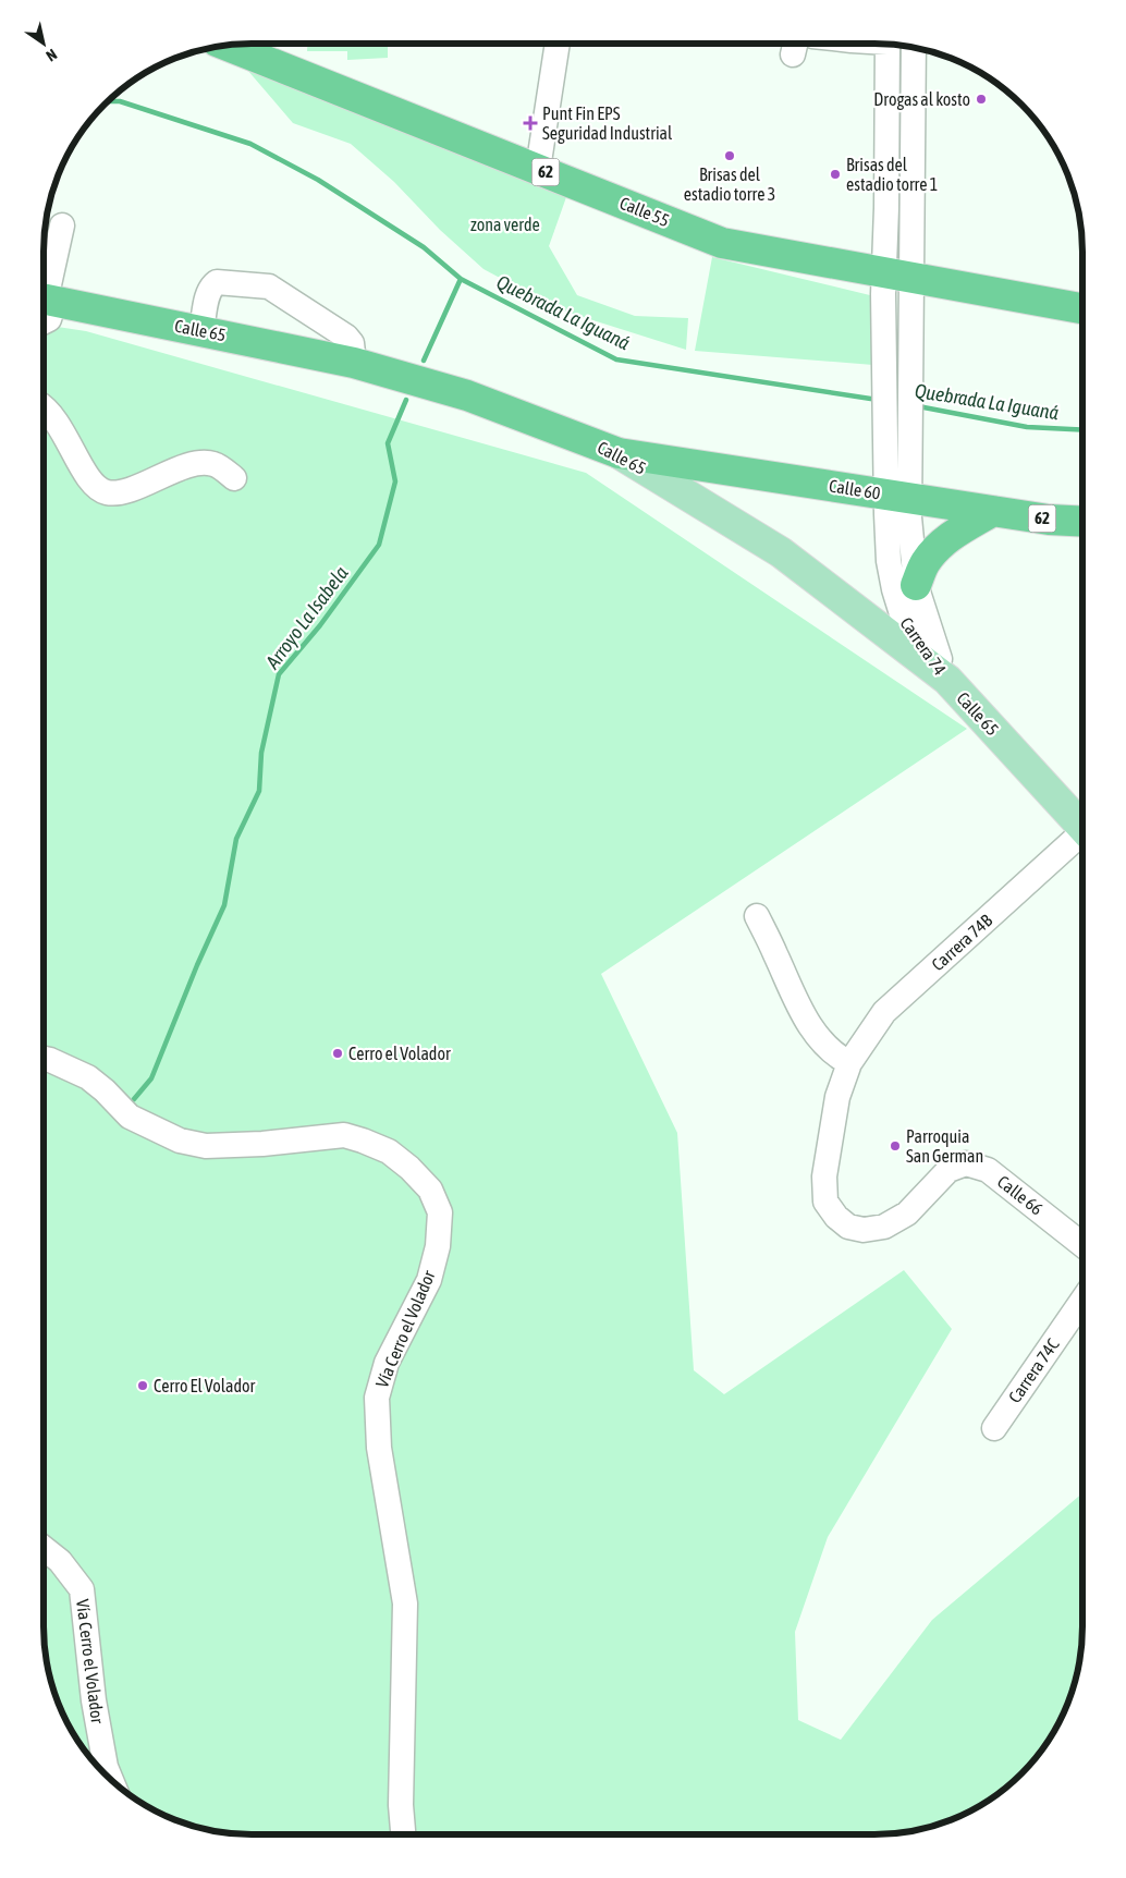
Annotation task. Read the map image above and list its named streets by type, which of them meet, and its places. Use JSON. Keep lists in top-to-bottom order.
{
  "streets": {
    "highway": [
      "62",
      "Calle 55",
      "Calle 65",
      "Calle 60"
    ],
    "street": [
      "Carrera 74",
      "Carrera 74B",
      "Calle 66",
      "Vía Cerro el Volador",
      "Carrera 74C"
    ]
  },
  "crossings": [
    ["Calle 55", "Carrera 74"],
    ["Calle 65", "Calle 60"],
    ["Calle 65", "Carrera 74"],
    ["Calle 60", "Carrera 74"],
    ["Carrera 74B", "Calle 66"]
  ],
  "water": ["Quebrada La Iguaná", "Arroyo La Isabela"],
  "parks": ["zona verde"],
  "places": {
    "other": [
      "Drogas al kosto",
      "Brisas del estadio torre 3",
      "Brisas del estadio torre 1",
      "Cerro el Volador",
      "Parroquia San German",
      "Cerro El Volador"
    ],
    "health": ["Punt Fin EPS Seguridad Industrial"]
  },
  "north": "bottom right"
}
